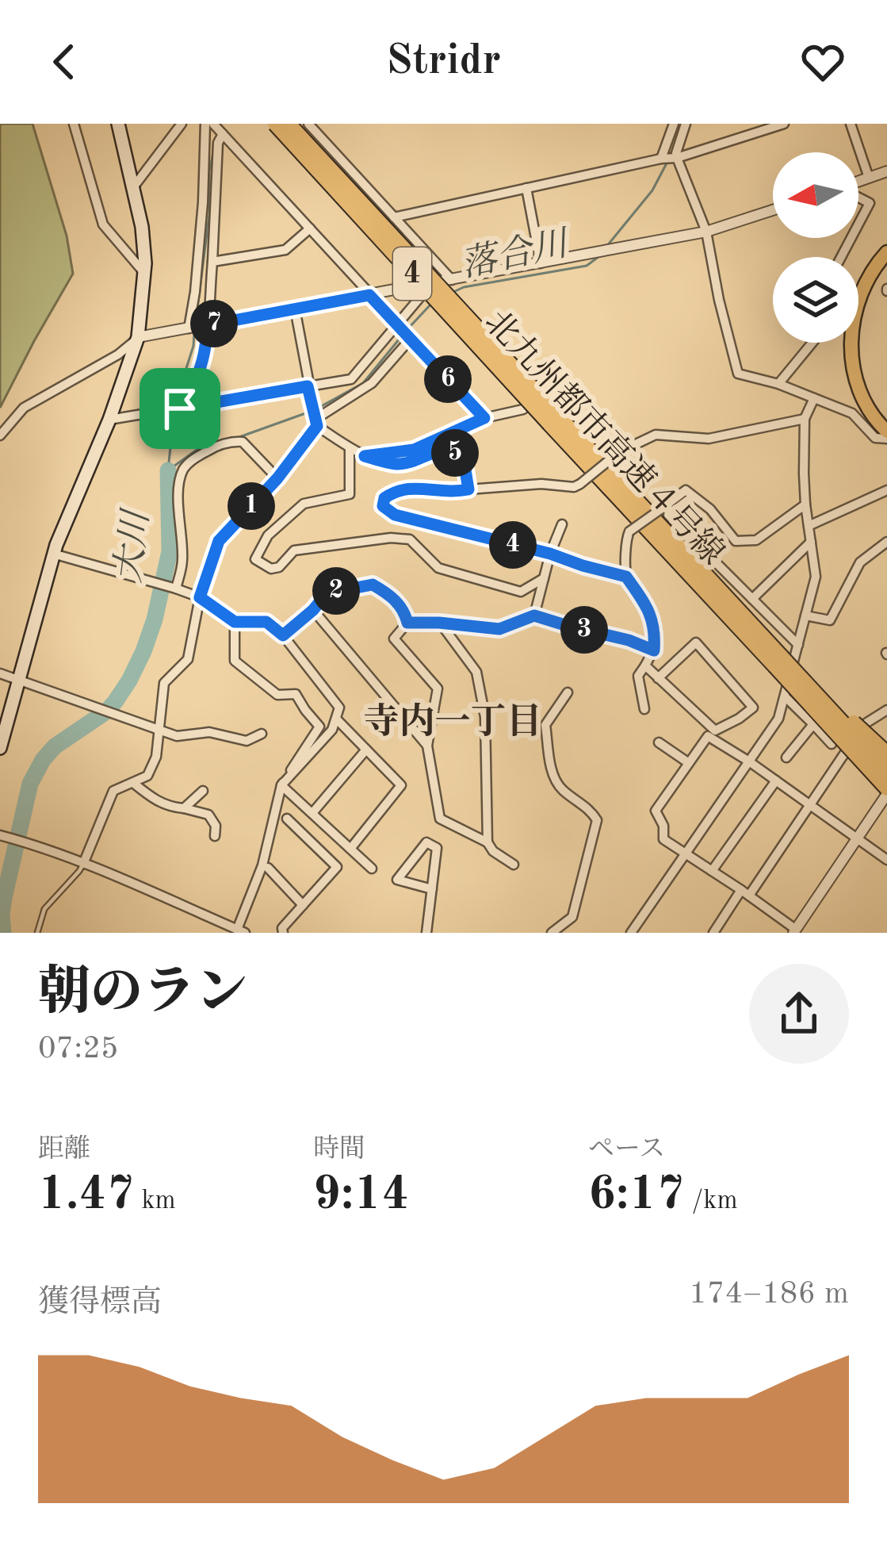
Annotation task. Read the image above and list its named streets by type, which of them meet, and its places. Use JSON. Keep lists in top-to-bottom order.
{
  "streets": {
    "highway": ["4", "北九州都市高速４号線"]
  },
  "crossings": [
    ["4", "北九州都市高速４号線"]
  ],
  "districts": ["寺内一丁目"],
  "water": ["落合川", "大川"],
  "north": "left",
  "page": {
    "header": "Stridr",
    "pins": [
      "7",
      "6",
      "5",
      "1",
      "4",
      "2",
      "3"
    ],
    "heading": ["朝のラン", "07:25"],
    "stats": [
      ["距離", "1.47 km"],
      ["時間", "9:14"],
      ["ペース", "6:17 /km"]
    ],
    "chart": ["獲得標高", "174–186 m"]
  }
}
